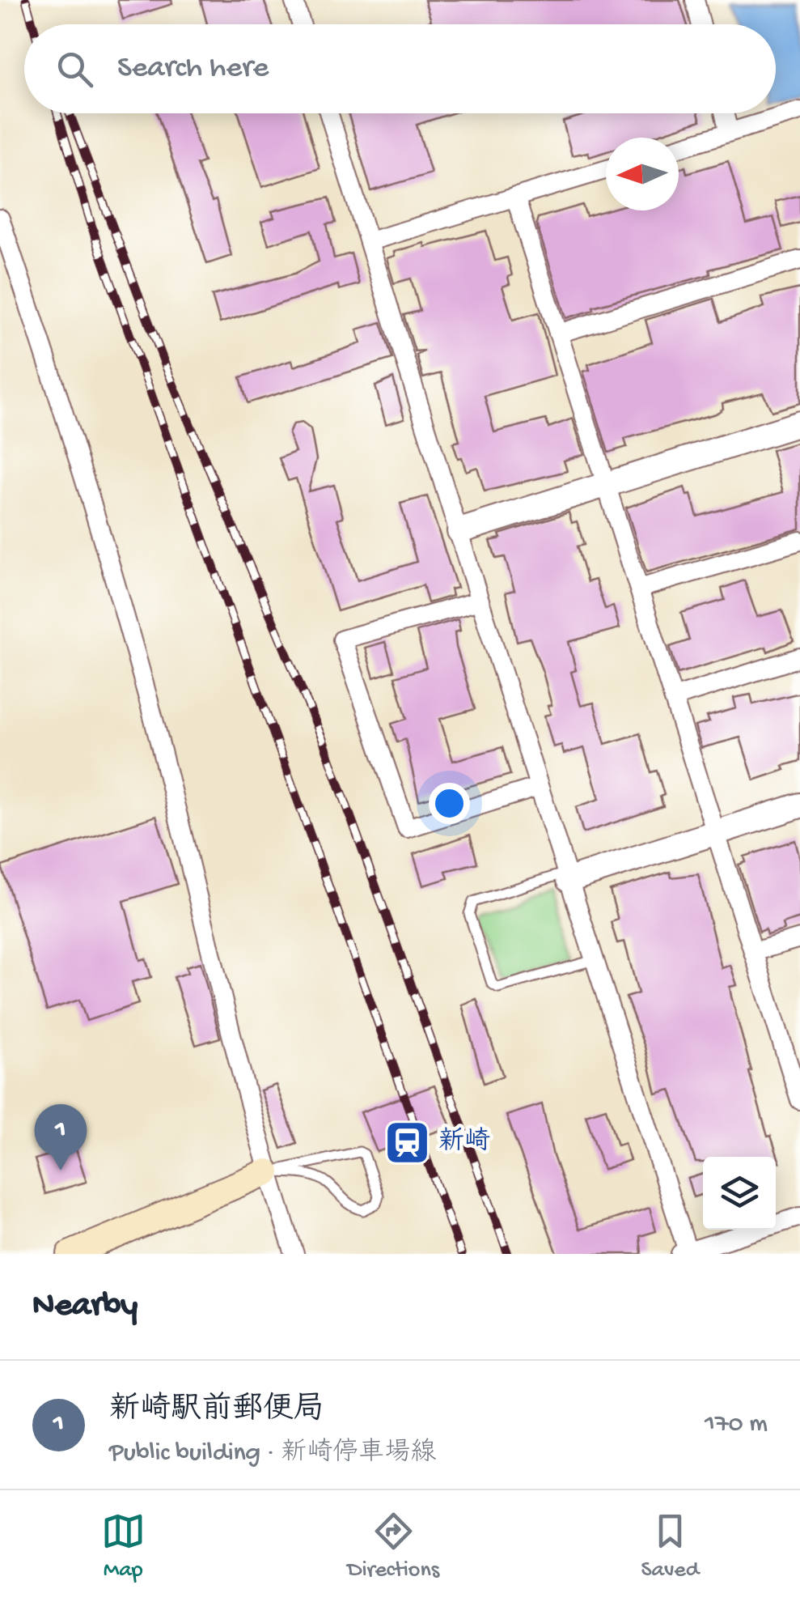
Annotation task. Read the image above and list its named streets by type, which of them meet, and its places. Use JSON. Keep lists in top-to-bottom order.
{
  "places": {
    "station": ["新崎"]
  },
  "north": "left",
  "page": {
    "search": "Search here",
    "pins": "1",
    "heading": "Nearby",
    "list": [
      {
        "mark": "1",
        "name": "新崎駅前郵便局",
        "note": "Public building · 新崎停車場線",
        "value": "170 m"
      }
    ],
    "nav": ["Map", "Directions", "Saved"]
  }
}
